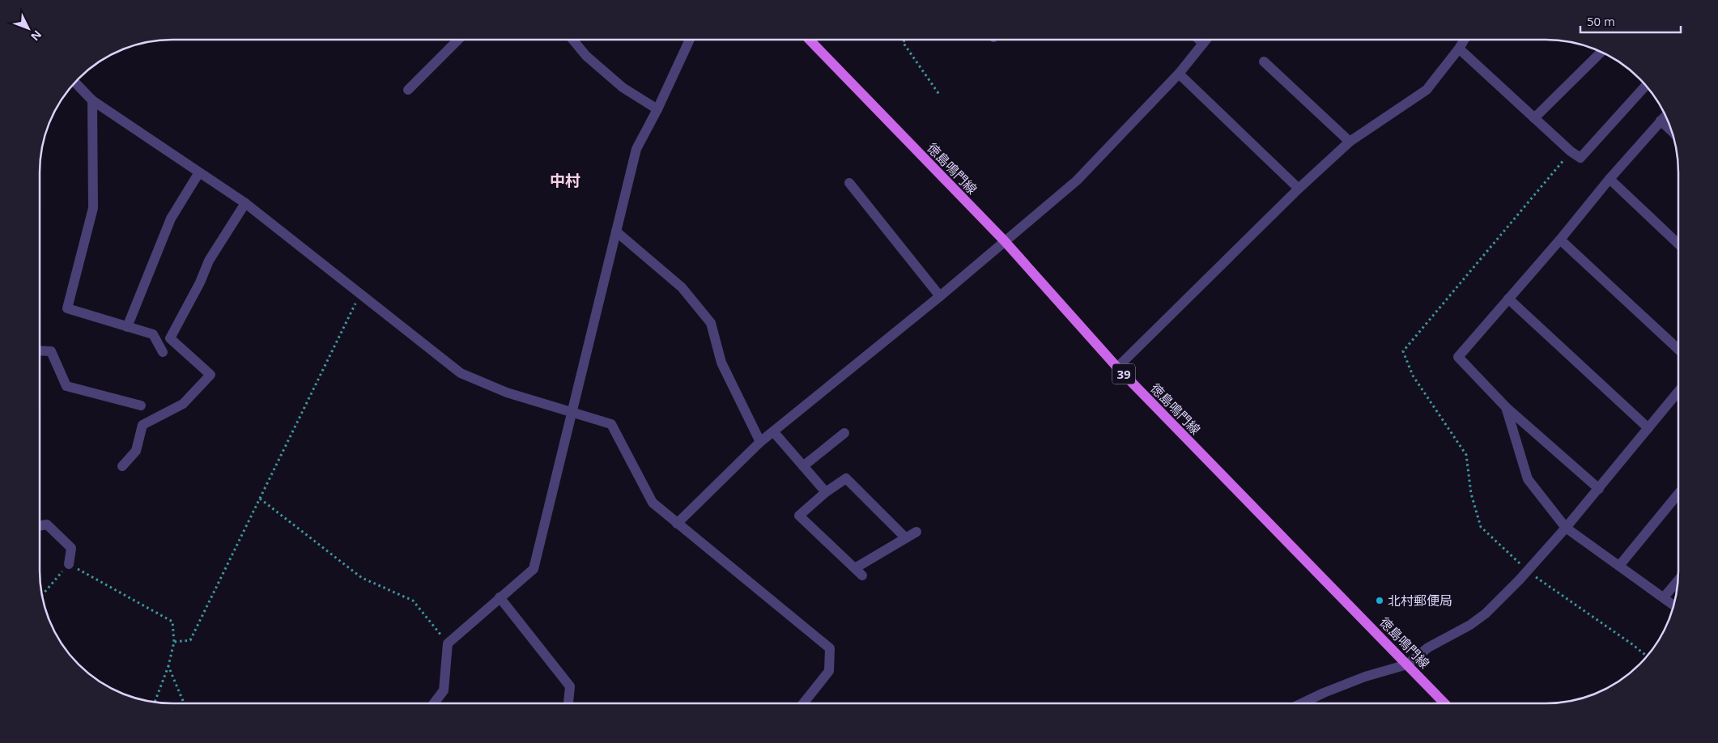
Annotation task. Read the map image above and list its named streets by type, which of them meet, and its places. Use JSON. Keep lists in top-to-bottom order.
{
  "streets": {
    "main road": ["徳島鳴門線", "39"]
  },
  "districts": ["中村"],
  "places": ["北村郵便局"],
  "scale_bar": "50 m",
  "north": "bottom right"
}
